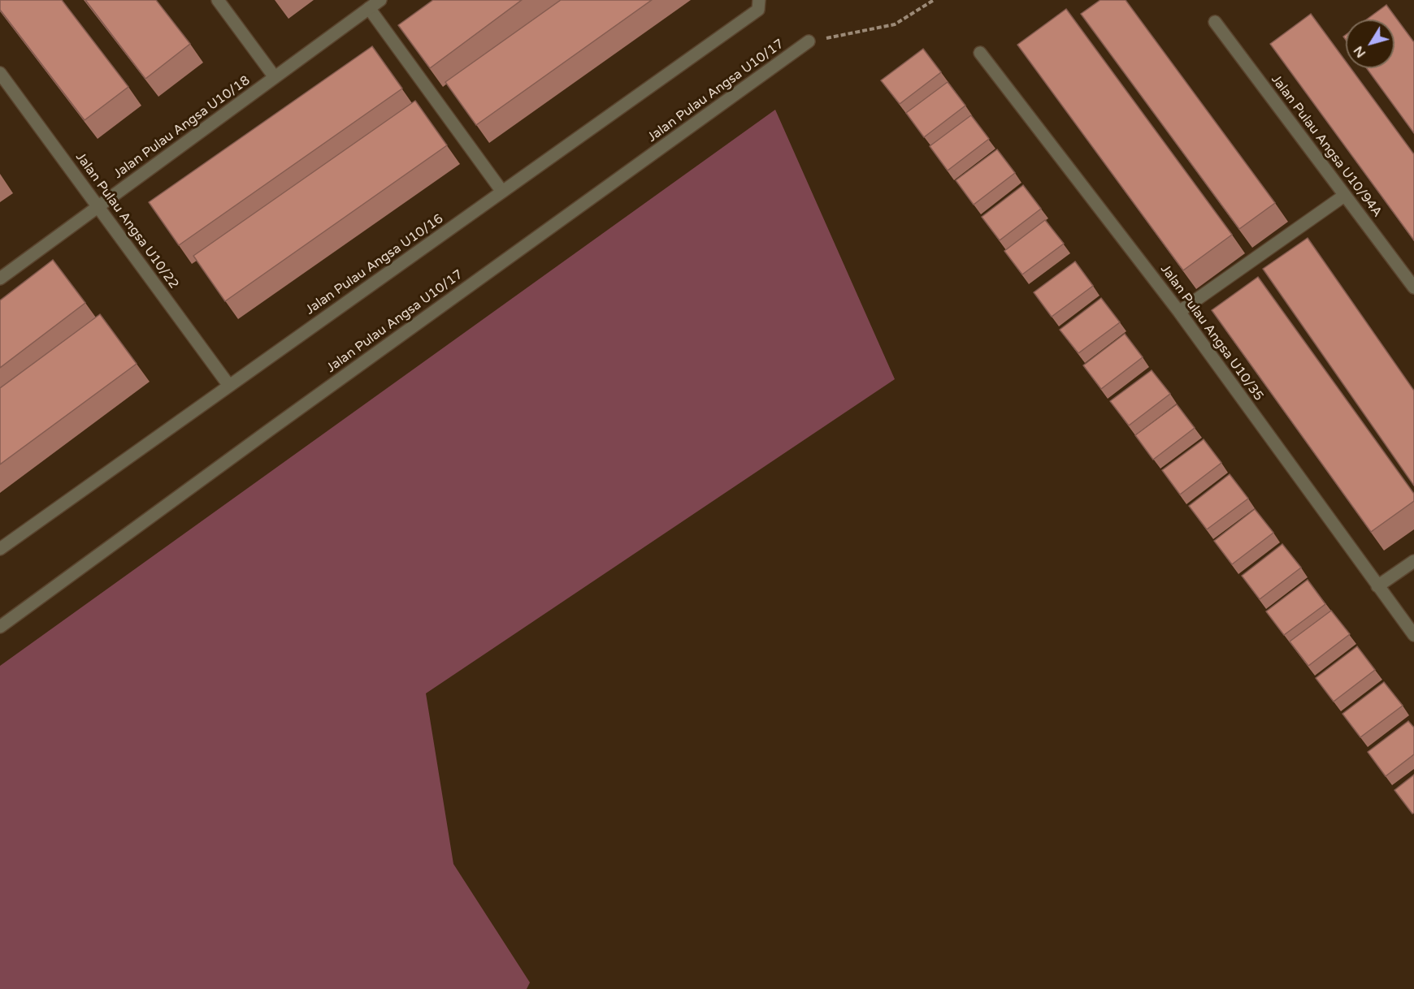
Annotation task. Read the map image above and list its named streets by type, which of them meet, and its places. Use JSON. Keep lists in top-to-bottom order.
{
  "streets": {
    "street": [
      "Jalan Pulau Angsa U10/17",
      "Jalan Pulau Angsa U10/18",
      "Jalan Pulau Angsa U10/94A",
      "Jalan Pulau Angsa U10/22",
      "Jalan Pulau Angsa U10/16",
      "Jalan Pulau Angsa U10/35"
    ]
  },
  "crossings": [
    ["Jalan Pulau Angsa U10/18", "Jalan Pulau Angsa U10/22"],
    ["Jalan Pulau Angsa U10/22", "Jalan Pulau Angsa U10/16"]
  ],
  "north": "bottom left"
}
